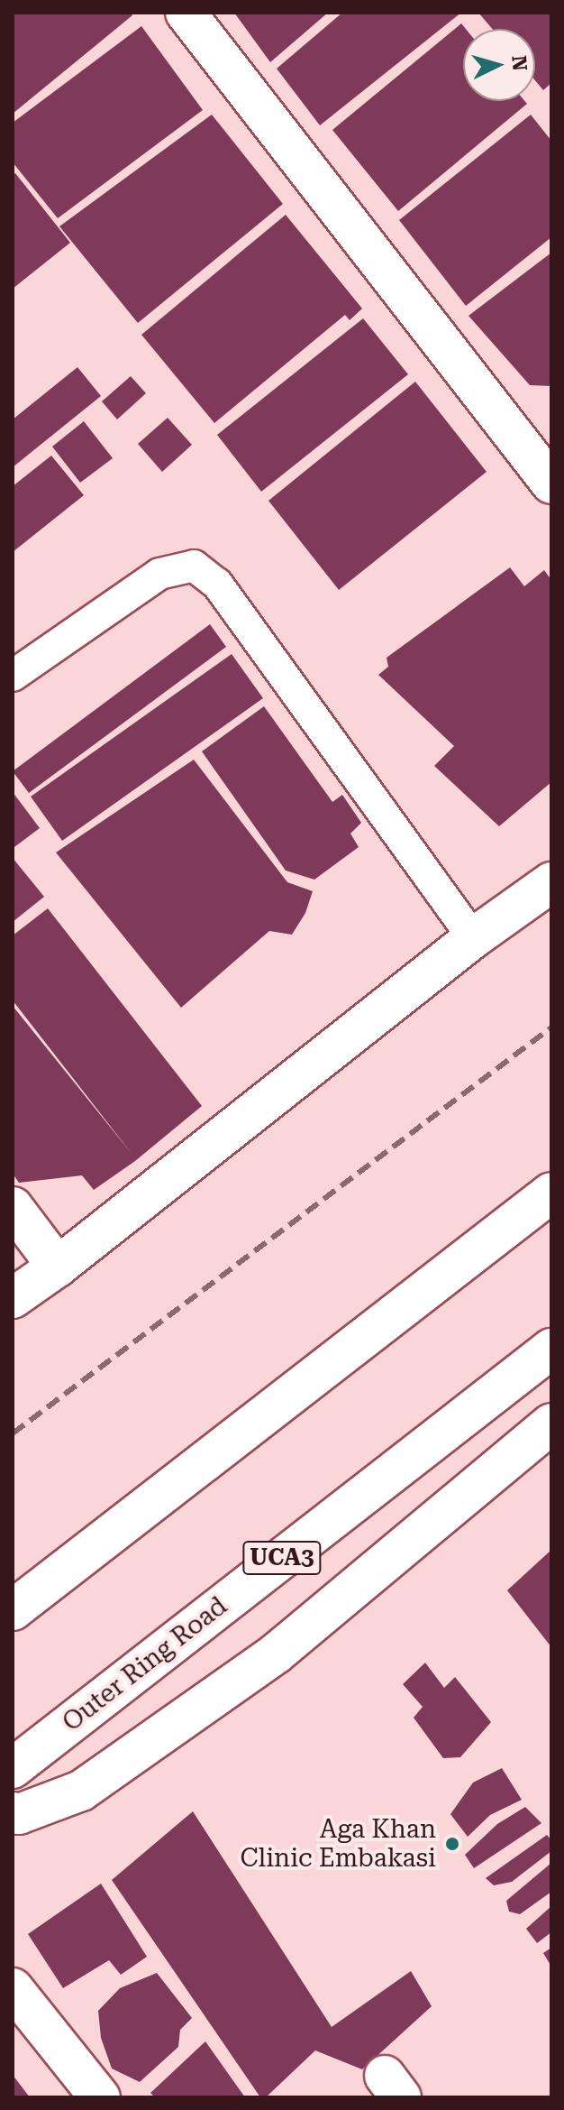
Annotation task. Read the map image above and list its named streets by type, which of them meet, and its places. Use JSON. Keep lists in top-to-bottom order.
{
  "streets": {
    "main road": ["UCA3", "Outer Ring Road"]
  },
  "places": ["Aga Khan Clinic Embakasi"],
  "north": "right"
}
